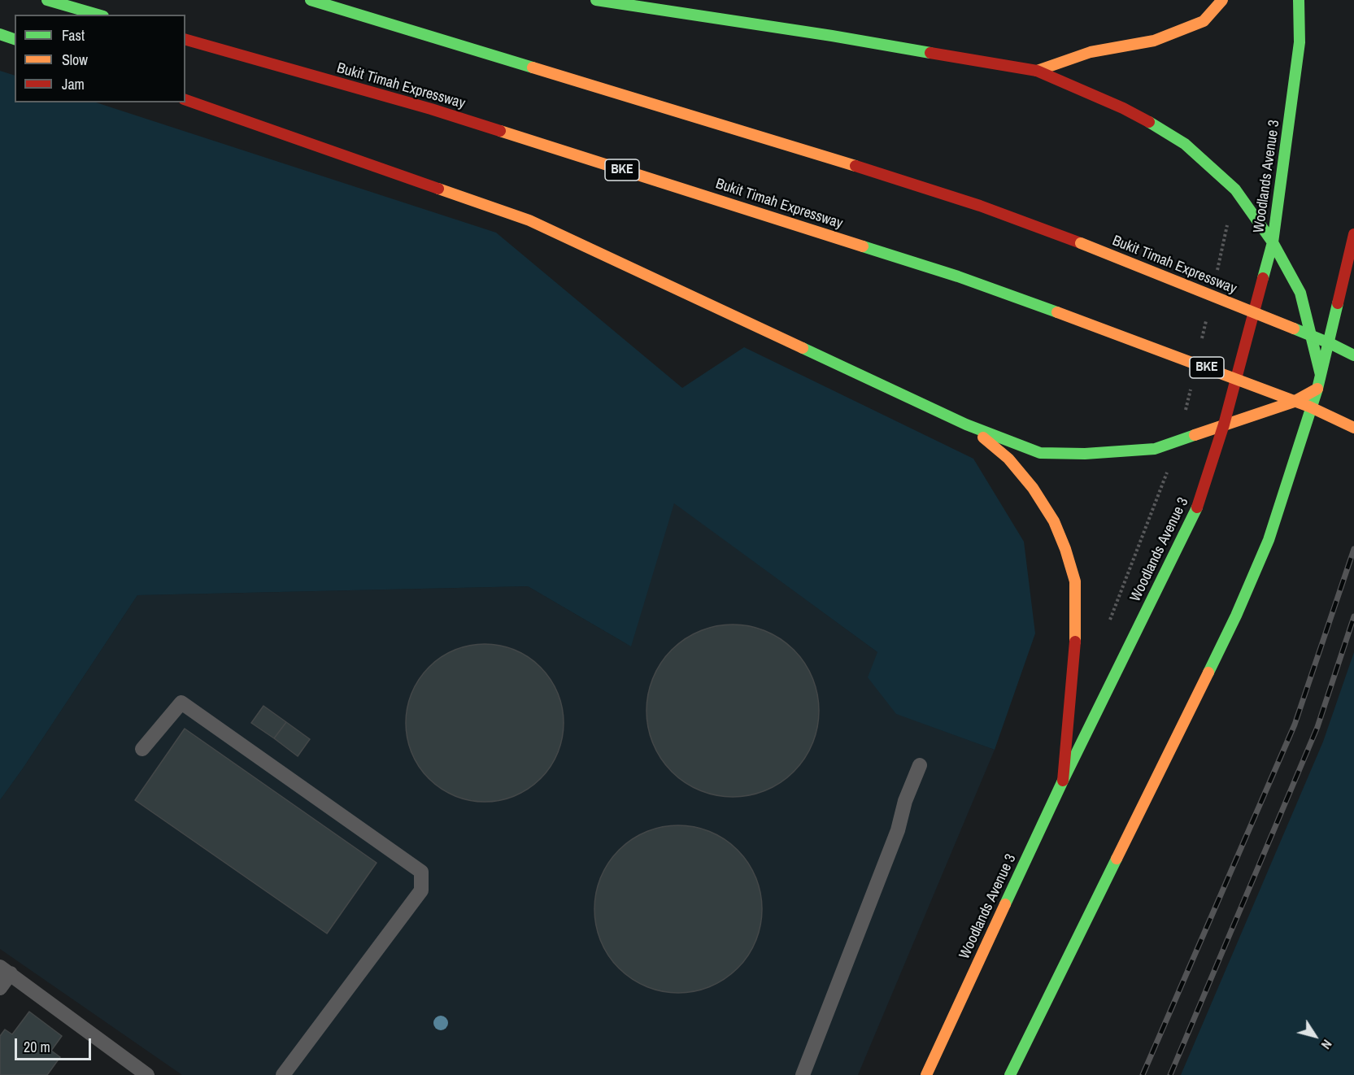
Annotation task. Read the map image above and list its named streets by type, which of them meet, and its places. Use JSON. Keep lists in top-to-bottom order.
{
  "streets": {
    "main road": ["Bukit Timah Expressway", "BKE", "Woodlands Avenue 3"]
  },
  "legend": ["Fast", "Slow", "Jam"],
  "scale_bar": "20 m",
  "north": "bottom right"
}
